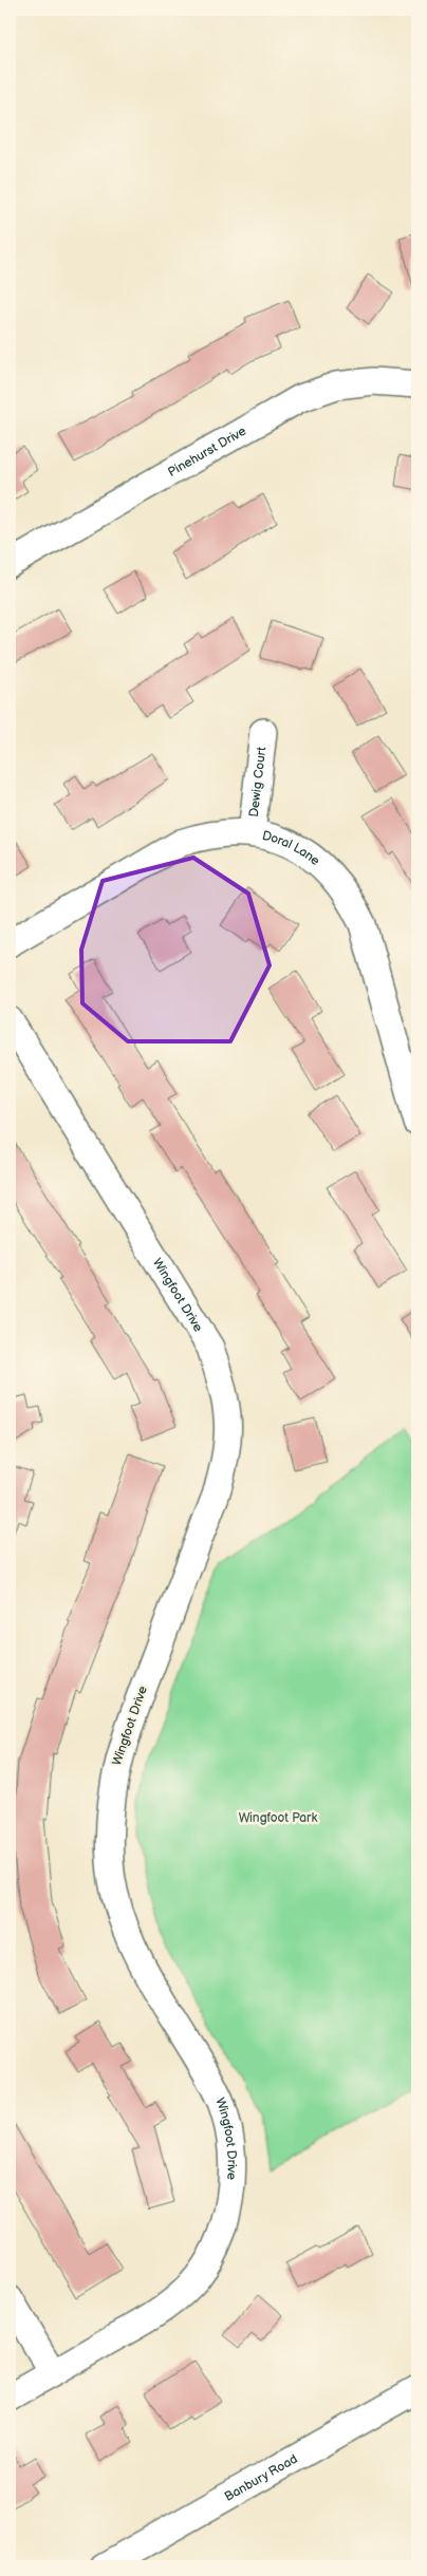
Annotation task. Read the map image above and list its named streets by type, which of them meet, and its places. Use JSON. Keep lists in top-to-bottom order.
{
  "streets": {
    "street": [
      "Pinehurst Drive",
      "Dewig Court",
      "Doral Lane",
      "Wingfoot Drive",
      "Banbury Road"
    ]
  },
  "crossings": [
    ["Dewig Court", "Doral Lane"]
  ],
  "parks": ["Wingfoot Park"]
}
